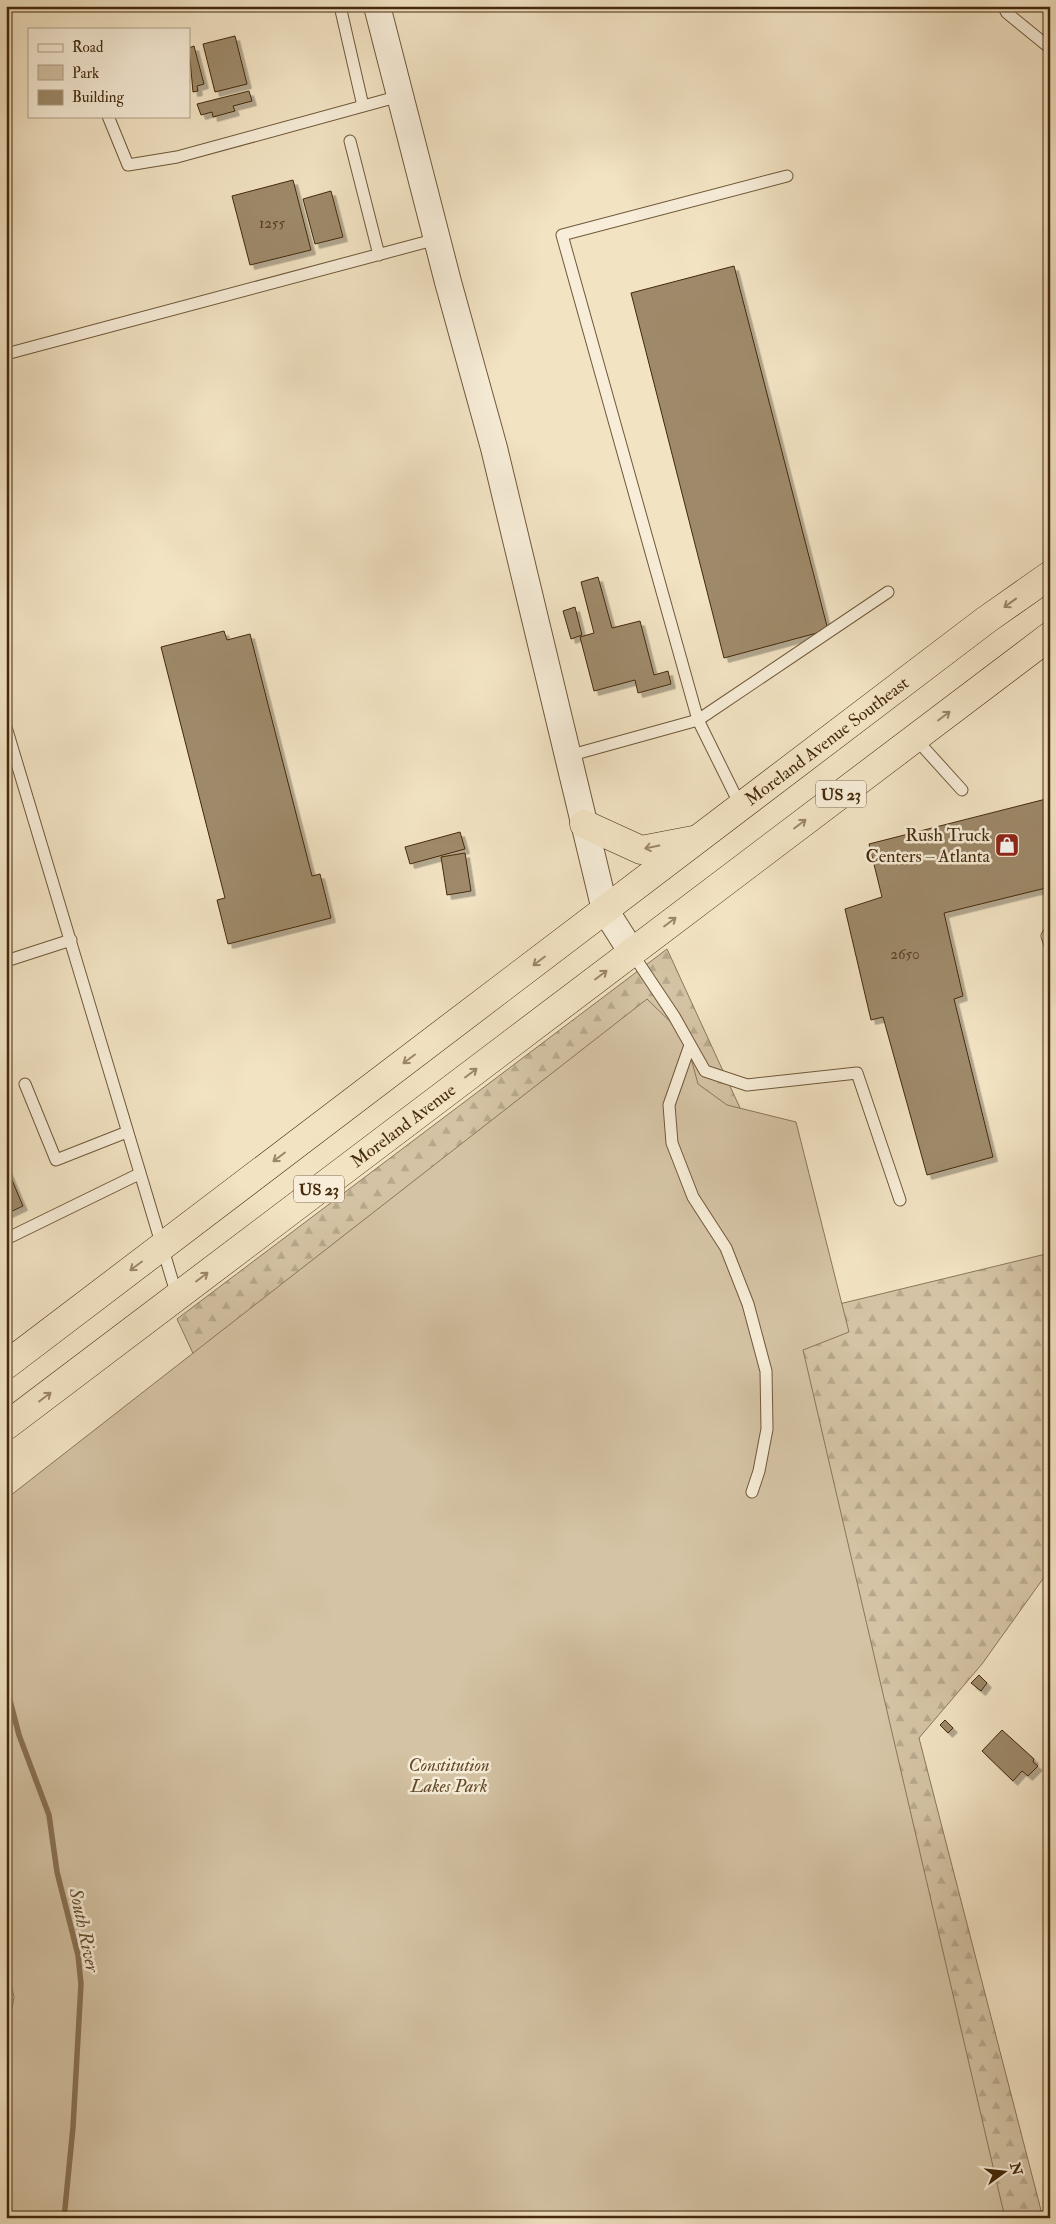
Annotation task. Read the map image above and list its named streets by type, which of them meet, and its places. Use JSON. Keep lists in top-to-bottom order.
{
  "streets": {
    "highway": ["Moreland Avenue Southeast", "US 23", "Moreland Avenue"]
  },
  "crossings": [
    ["Moreland Avenue Southeast", "US 23"],
    ["US 23", "Moreland Avenue"]
  ],
  "water": ["South River"],
  "parks": ["Constitution Lakes Park"],
  "places": {
    "shop": ["Rush Truck Centers – Atlanta"]
  },
  "house_numbers": ["1255", "2650"],
  "legend": ["Road", "Park", "Building"],
  "north": "right"
}
